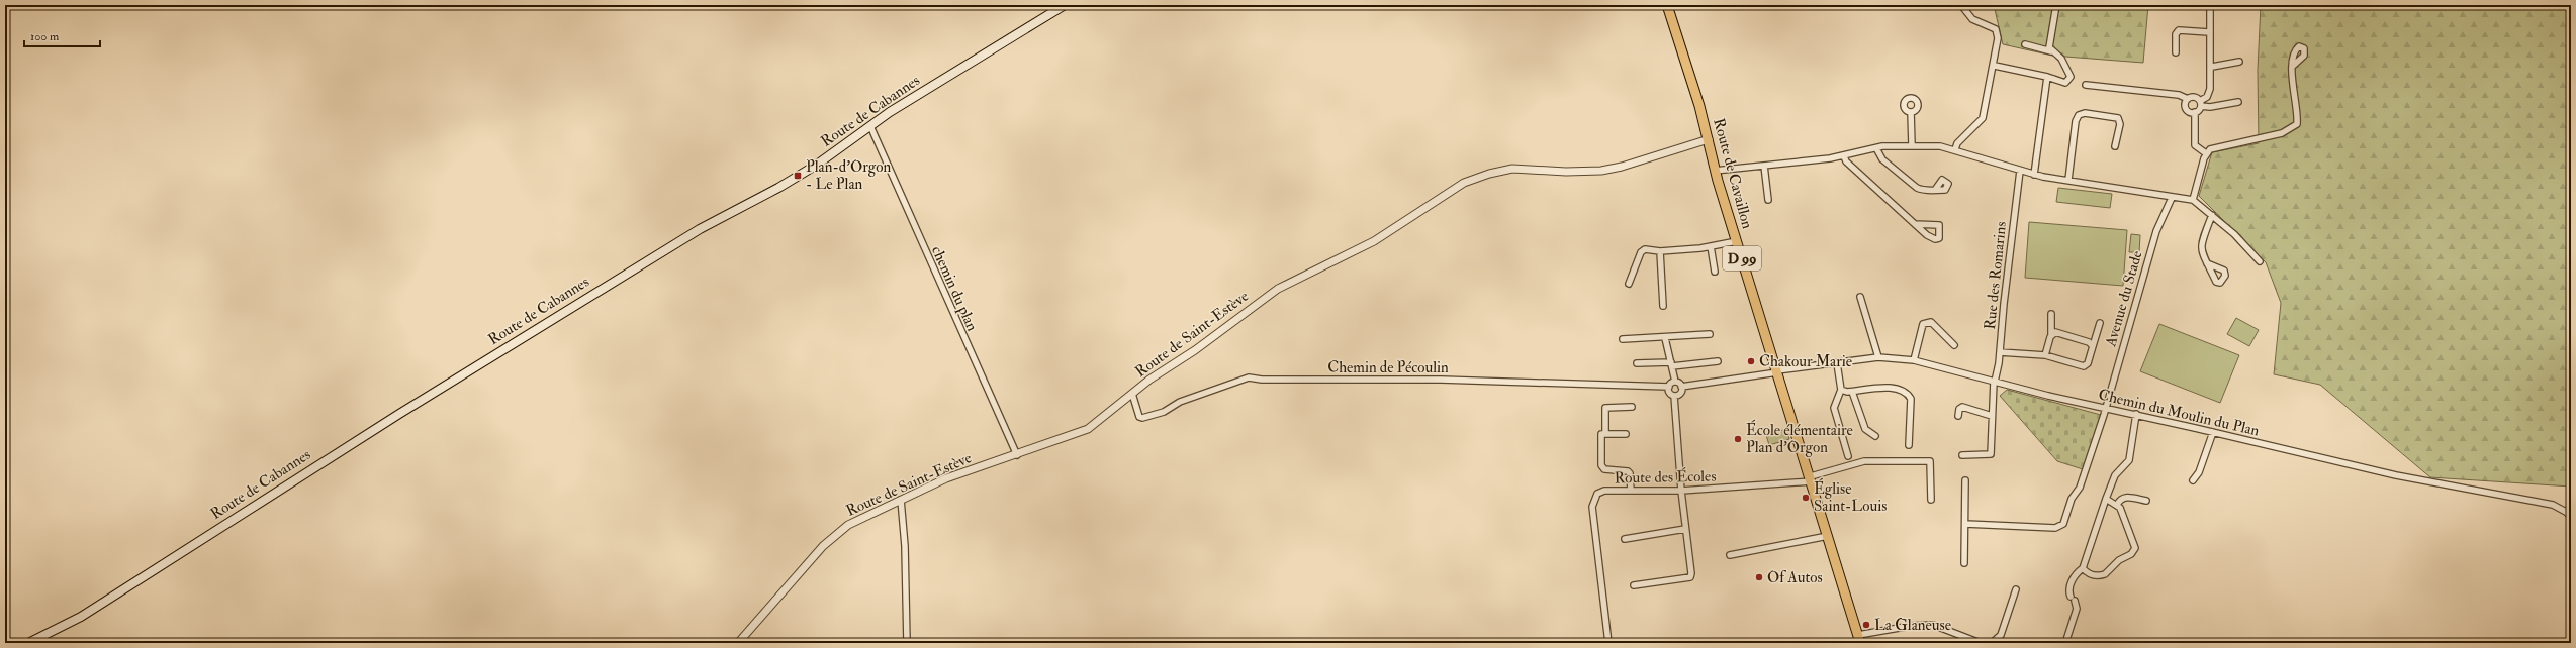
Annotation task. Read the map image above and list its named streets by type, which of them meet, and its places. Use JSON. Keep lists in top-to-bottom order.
{
  "streets": {
    "main road": ["Route de Cabannes", "Route de Cavaillon", "D 99"],
    "street": [
      "Rue des Romarins",
      "chemin du plan",
      "Avenue du Stade",
      "Route de Saint-Estève",
      "Chemin de Pécoulin",
      "Chemin du Moulin du Plan",
      "Route des Écoles"
    ]
  },
  "crossings": [
    ["Route de Cabannes", "chemin du plan"],
    ["Route de Cavaillon", "Route de Saint-Estève"],
    ["Route de Cavaillon", "Chemin du Moulin du Plan"],
    ["Route de Cavaillon", "Route des Écoles"],
    ["Rue des Romarins", "Chemin du Moulin du Plan"],
    ["chemin du plan", "Route de Saint-Estève"],
    ["Avenue du Stade", "Chemin du Moulin du Plan"],
    ["Route de Saint-Estève", "Chemin de Pécoulin"]
  ],
  "places": {
    "transit": ["Plan-d'Orgon - Le Plan"],
    "other": [
      "Chakour Marie",
      "École élémentaire Plan d'Orgon",
      "Église Saint-Louis",
      "Of Autos",
      "La Glaneuse"
    ]
  },
  "scale_bar": "100 m"
}
